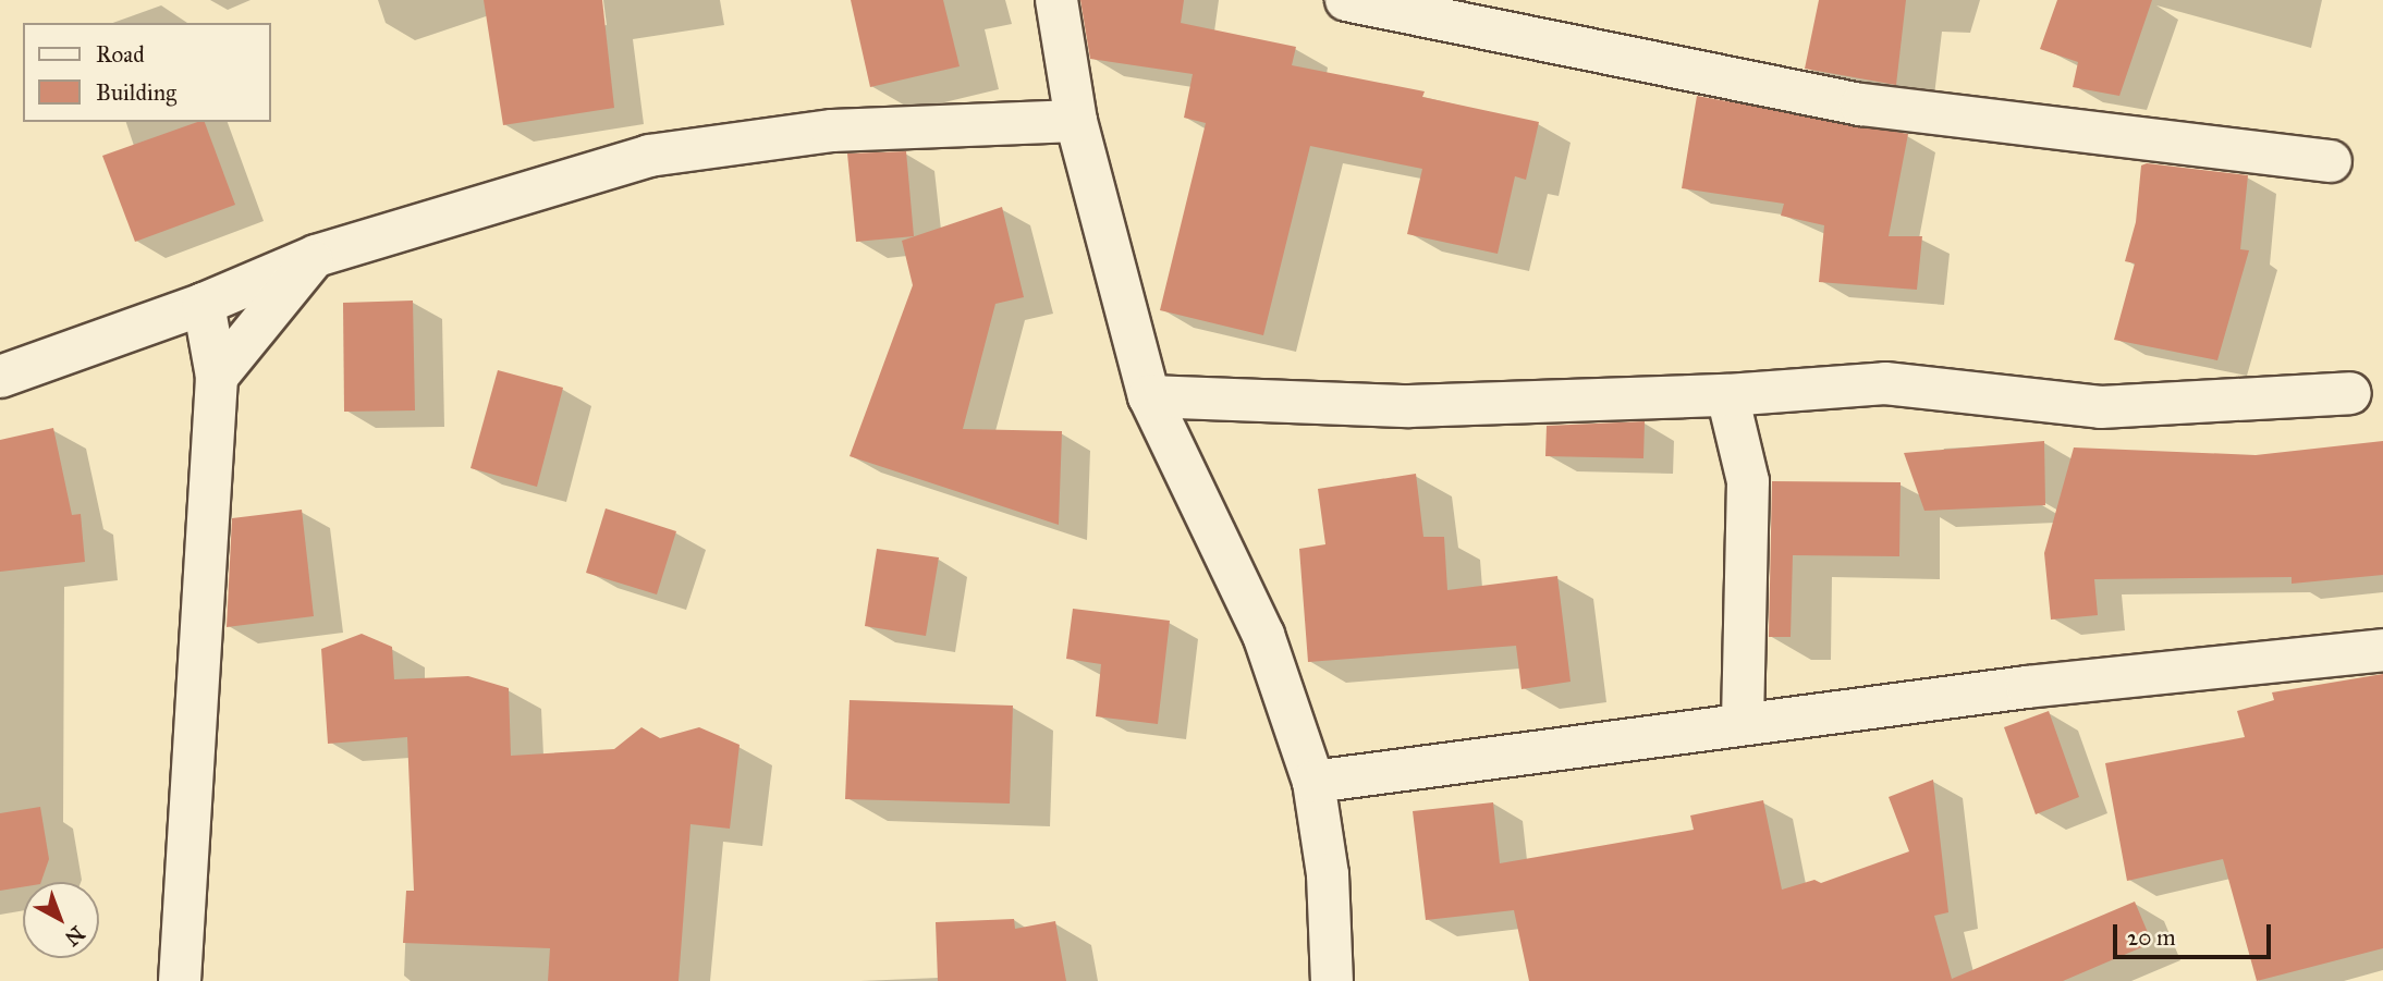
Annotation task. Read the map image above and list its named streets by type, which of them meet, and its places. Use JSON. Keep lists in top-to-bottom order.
{
  "legend": ["Road", "Building"],
  "scale_bar": "20 m",
  "north": "bottom right"
}
